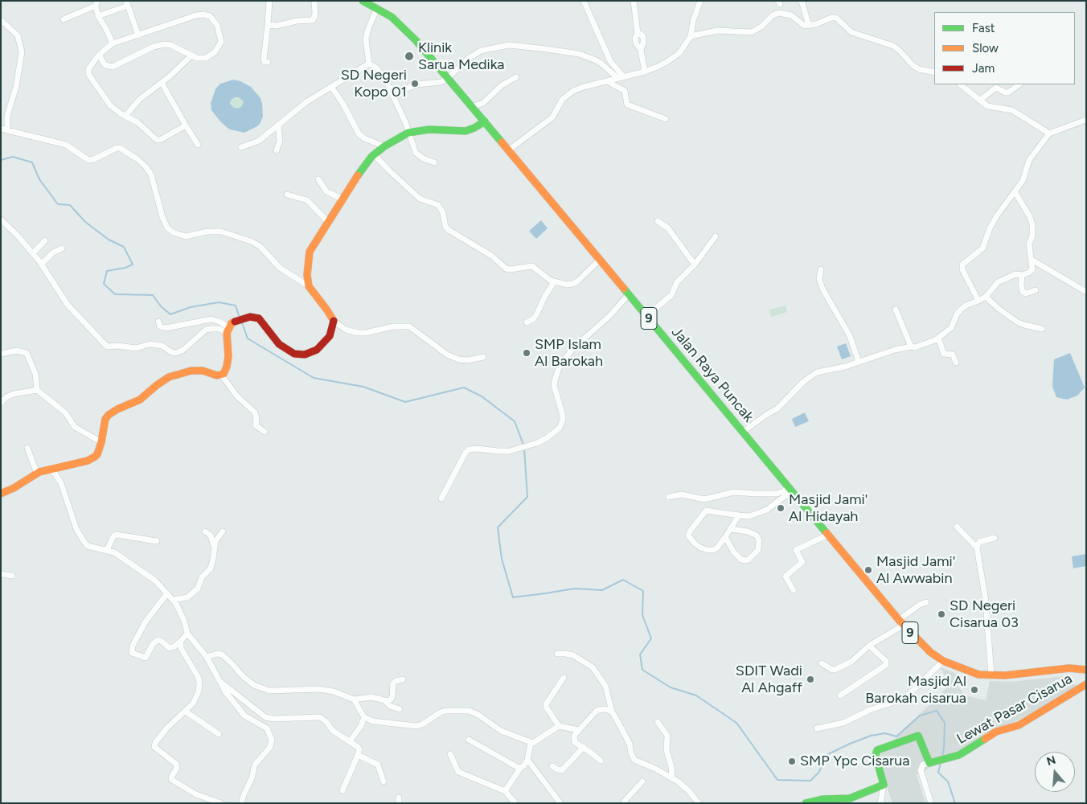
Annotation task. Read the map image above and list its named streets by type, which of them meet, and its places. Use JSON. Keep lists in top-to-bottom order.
{
  "streets": {
    "main road": ["9", "Jalan Raya Puncak", "Lewat Pasar Cisarua"]
  },
  "places": [
    "Klinik Sarua Medika",
    "SD Negeri Kopo 01",
    "SMP Islam Al Barokah",
    "Masjid Jami' Al Hidayah",
    "Masjid Jami' Al Awwabin",
    "SD Negeri Cisarua 03",
    "SDIT Wadi Al Ahgaff",
    "Masjid Al Barokah cisarua",
    "SMP Ypc Cisarua"
  ],
  "legend": ["Fast", "Slow", "Jam"],
  "north": "top"
}
